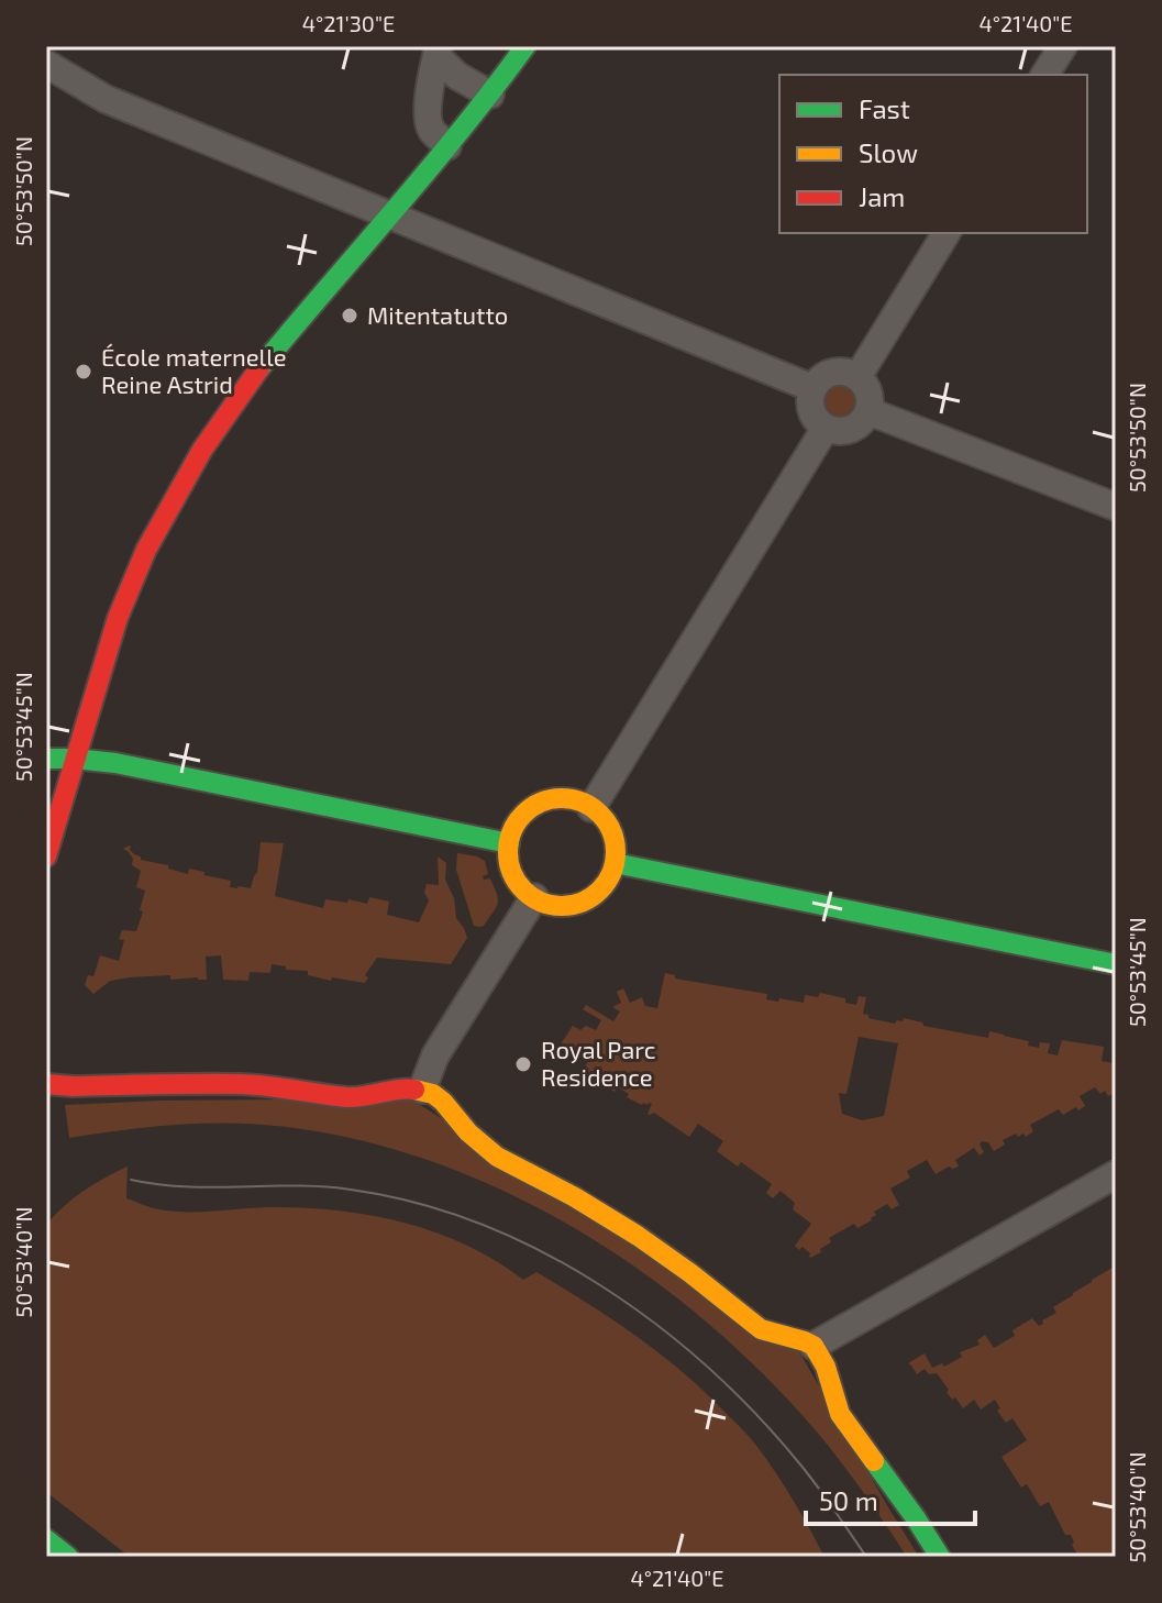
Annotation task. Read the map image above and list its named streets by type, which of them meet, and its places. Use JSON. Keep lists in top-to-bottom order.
{
  "places": ["Mitentatutto", "École maternelle Reine Astrid", "Royal Parc Residence"],
  "legend": ["Fast", "Slow", "Jam"],
  "scale_bar": "50 m",
  "coordinates": [
    "4°21'30\"E",
    "4°21'40\"E",
    "50°53'50\"N",
    "50°53'45\"N",
    "50°53'40\"N"
  ]
}
